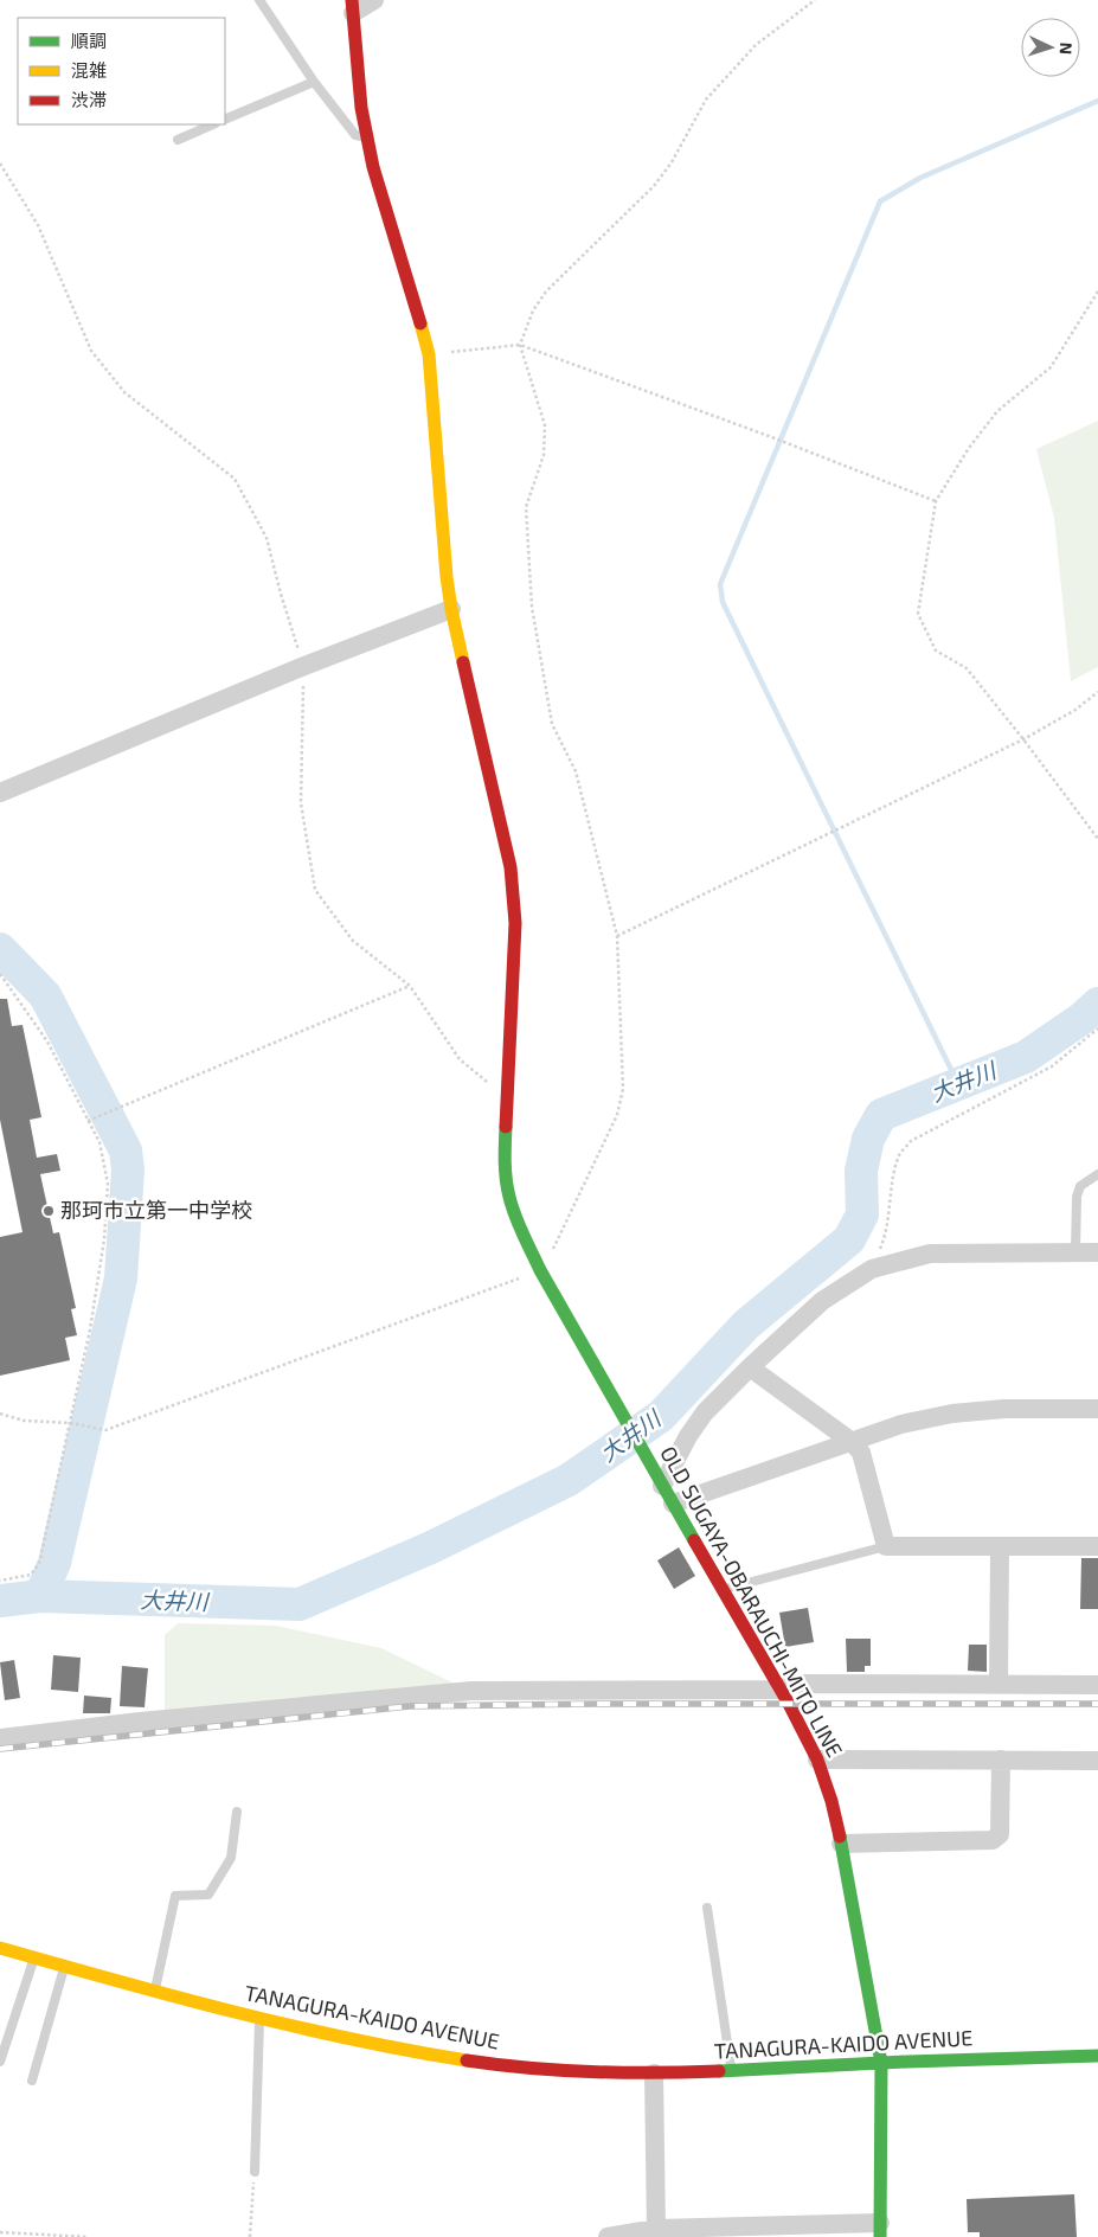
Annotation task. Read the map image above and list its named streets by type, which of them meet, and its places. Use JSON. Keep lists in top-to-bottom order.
{
  "streets": {
    "street": ["OLD SUGAYA-OBARAUCHI-MITO LINE", "TANAGURA-KAIDO AVENUE"]
  },
  "crossings": [
    ["OLD SUGAYA-OBARAUCHI-MITO LINE", "TANAGURA-KAIDO AVENUE"]
  ],
  "water": ["大井川"],
  "places": ["那珂市立第一中学校"],
  "legend": ["順調", "混雑", "渋滞"],
  "north": "right"
}
